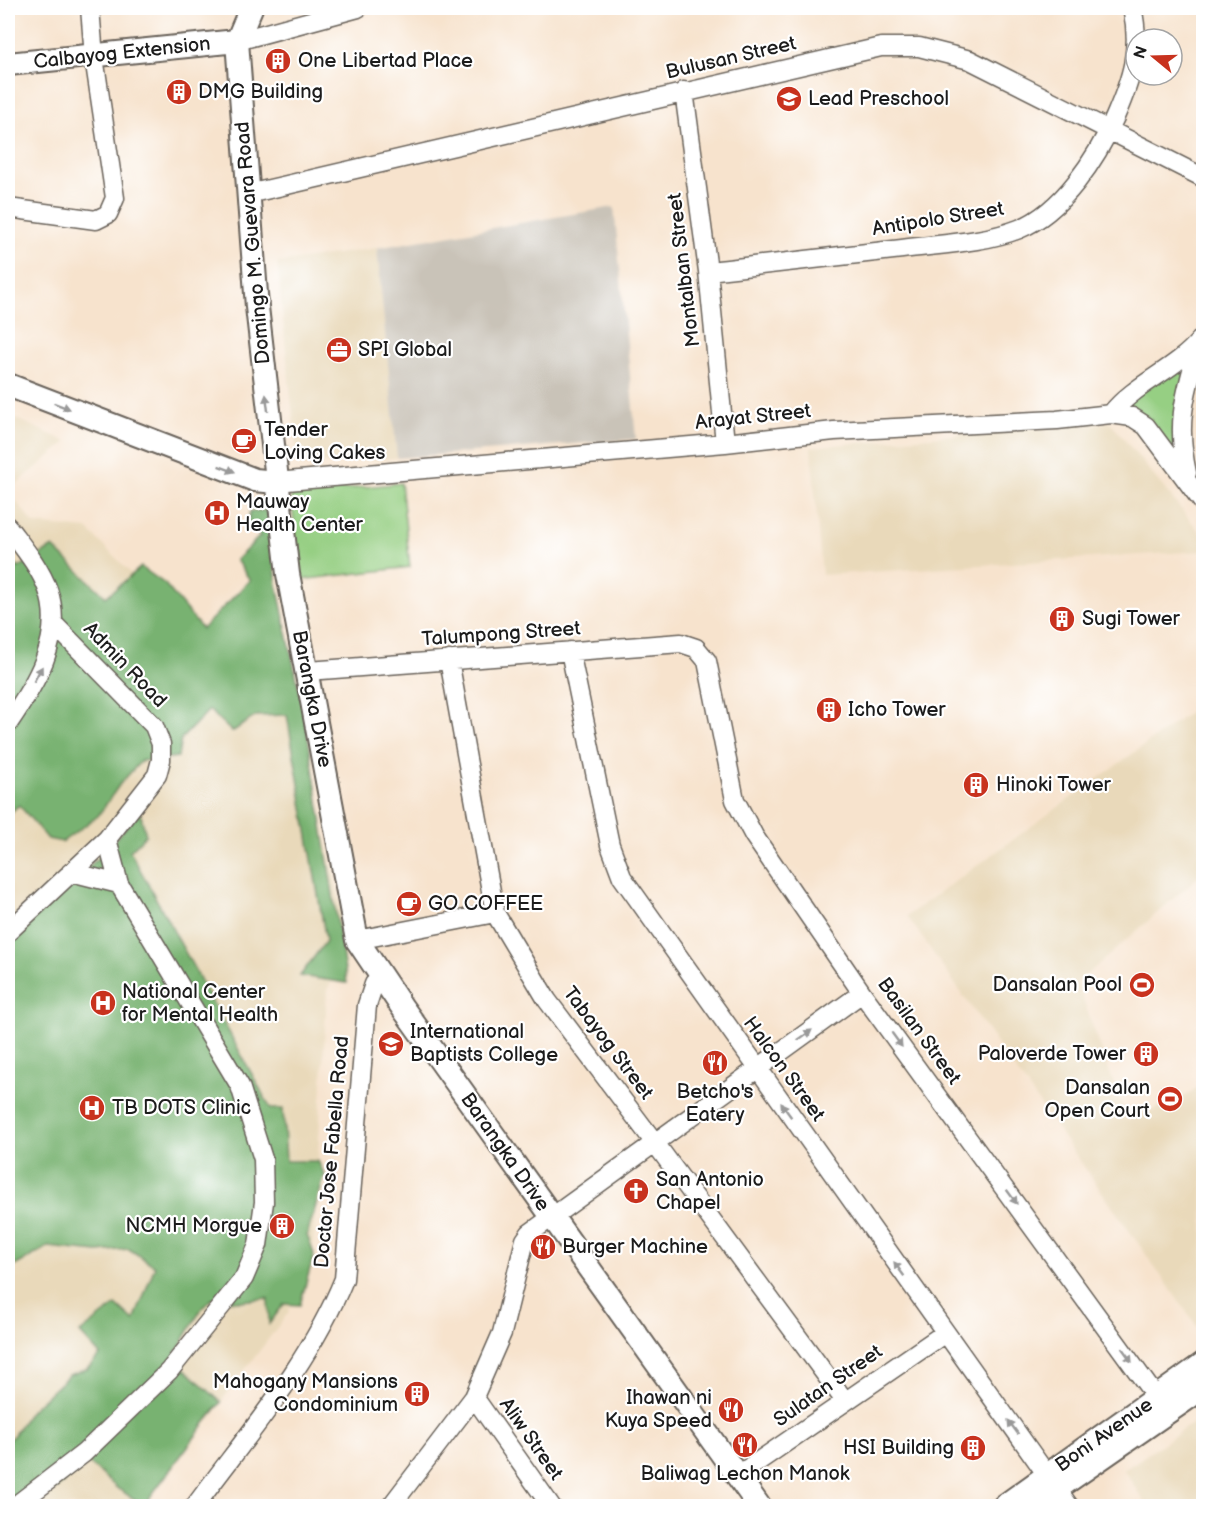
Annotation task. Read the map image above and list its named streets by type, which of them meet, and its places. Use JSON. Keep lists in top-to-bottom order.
{
  "streets": {
    "main road": [
      "Calbayog Extension",
      "Domingo M. Guevara Road",
      "Barangka Drive",
      "Boni Avenue"
    ],
    "street": [
      "Bulusan Street",
      "Antipolo Street",
      "Montalban Street",
      "Arayat Street",
      "Talumpong Street",
      "Admin Road",
      "Basilan Street",
      "Tabayog Street",
      "Halcon Street",
      "Doctor Jose Fabella Road",
      "Sulatan Street",
      "Aliw Street"
    ]
  },
  "crossings": [
    ["Calbayog Extension", "Domingo M. Guevara Road"],
    ["Bulusan Street", "Antipolo Street"],
    ["Bulusan Street", "Domingo M. Guevara Road"],
    ["Bulusan Street", "Montalban Street"],
    ["Antipolo Street", "Montalban Street"],
    ["Domingo M. Guevara Road", "Arayat Street"],
    ["Domingo M. Guevara Road", "Barangka Drive"],
    ["Montalban Street", "Arayat Street"],
    ["Arayat Street", "Barangka Drive"],
    ["Talumpong Street", "Barangka Drive"],
    ["Talumpong Street", "Basilan Street"],
    ["Talumpong Street", "Tabayog Street"],
    ["Talumpong Street", "Halcon Street"],
    ["Barangka Drive", "Doctor Jose Fabella Road"],
    ["Barangka Drive", "Sulatan Street"],
    ["Basilan Street", "Boni Avenue"],
    ["Tabayog Street", "Sulatan Street"],
    ["Halcon Street", "Sulatan Street"],
    ["Halcon Street", "Boni Avenue"]
  ],
  "one_way": ["Domingo M. Guevara Road", "Basilan Street", "Halcon Street"],
  "places": {
    "building": [
      "One Libertad Place",
      "DMG Building",
      "Sugi Tower",
      "Icho Tower",
      "Hinoki Tower",
      "Paloverde Tower",
      "NCMH Morgue",
      "Mahogany Mansions Condominium",
      "HSI Building"
    ],
    "school or university": ["Lead Preschool", "International Baptists College"],
    "office": ["SPI Global"],
    "cafe": ["Tender Loving Cakes", "GO COFFEE"],
    "hospital": ["Mauway Health Center", "National Center for Mental Health", "TB DOTS Clinic"],
    "sports": ["Dansalan Pool", "Dansalan Open Court"],
    "restaurant": [
      "Betcho's Eatery",
      "Burger Machine",
      "Ihawan ni Kuya Speed",
      "Baliwag Lechon Manok"
    ],
    "church": ["San Antonio Chapel"]
  },
  "north": "left"
}
